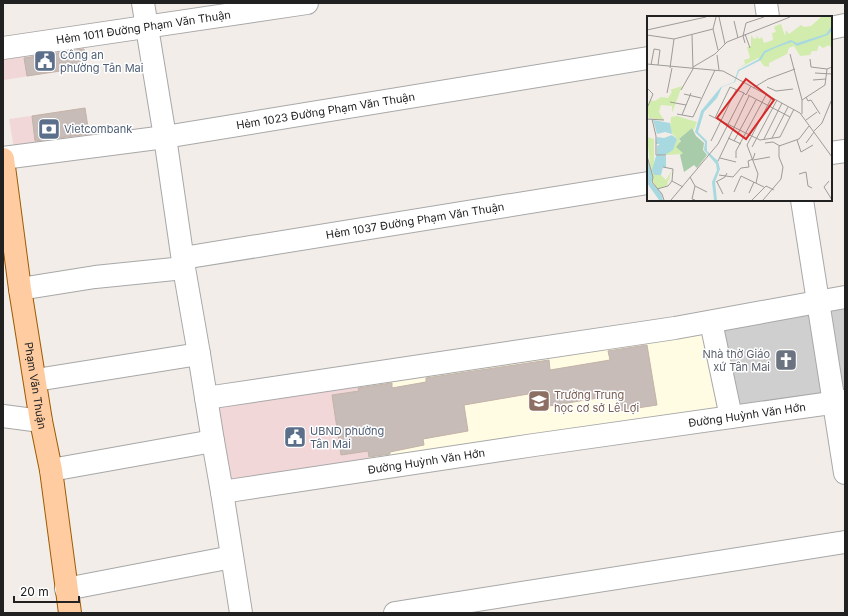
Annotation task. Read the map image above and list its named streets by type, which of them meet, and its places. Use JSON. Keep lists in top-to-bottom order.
{
  "streets": {
    "main road": ["Phạm Văn Thuận"],
    "street": [
      "Hẻm 1011 Đường Phạm Văn Thuận",
      "Hẻm 1023 Đường Phạm Văn Thuận",
      "Hẻm 1037 Đường Phạm Văn Thuận",
      "Đường Huỳnh Văn Hớn"
    ]
  },
  "crossings": [
    ["Hẻm 1023 Đường Phạm Văn Thuận", "Phạm Văn Thuận"],
    ["Hẻm 1037 Đường Phạm Văn Thuận", "Phạm Văn Thuận"]
  ],
  "places": {
    "public building": ["Công an phường Tân Mai", "UBND phường Tân Mai"],
    "bank": ["Vietcombank"],
    "church": ["Nhà thờ Giáo xứ Tân Mai"],
    "school or university": ["Trường Trung học cơ sở Lê Lợi"]
  },
  "scale_bar": "20 m"
}
